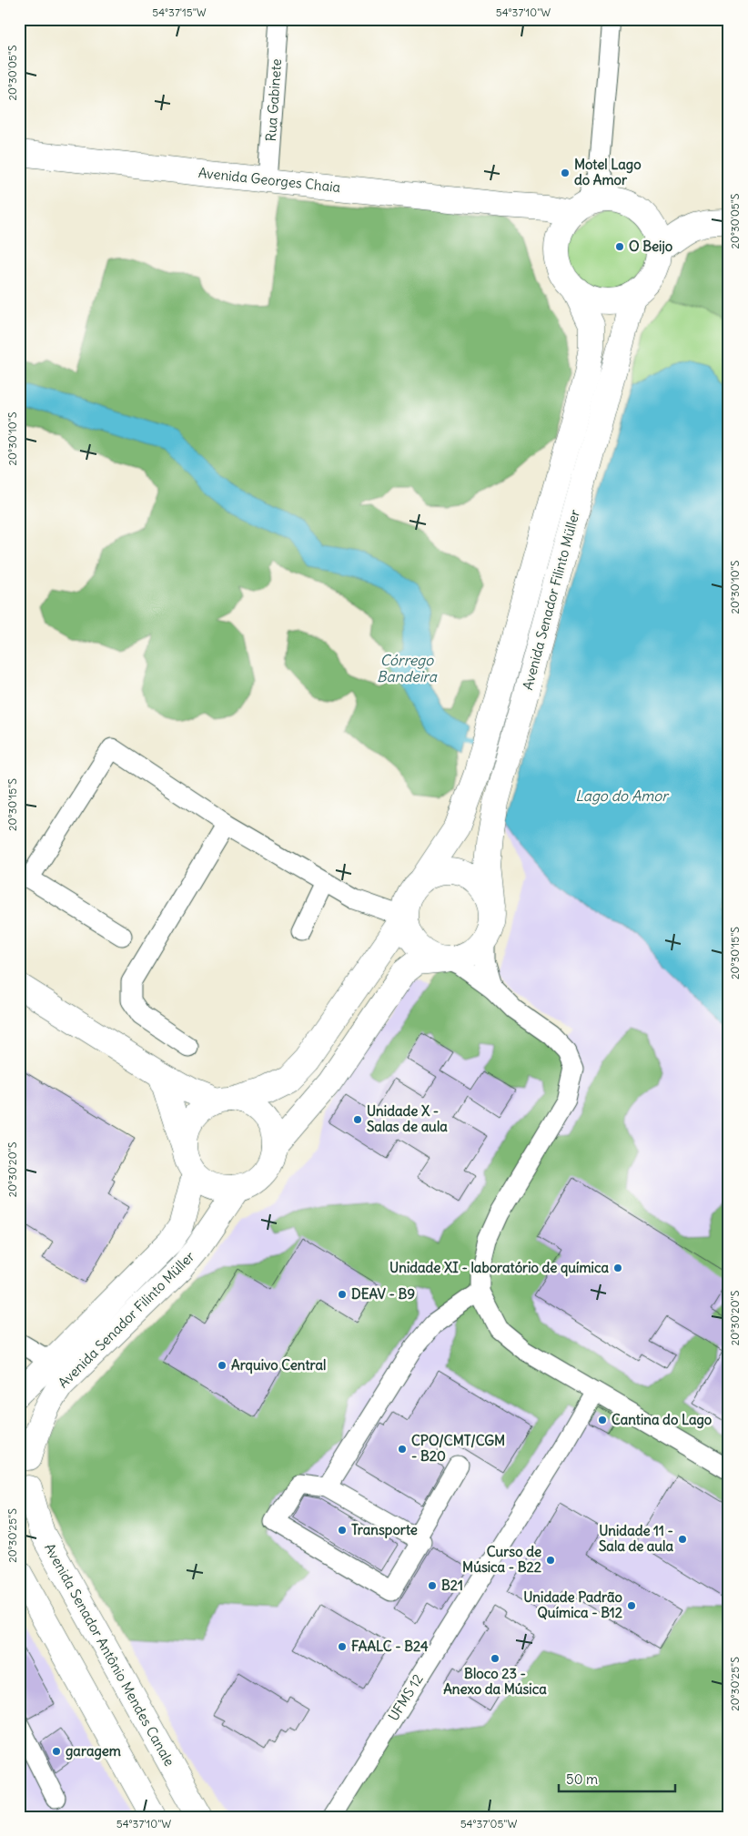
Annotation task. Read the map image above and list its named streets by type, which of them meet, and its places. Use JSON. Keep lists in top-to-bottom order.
{
  "streets": {
    "main road": ["Avenida Georges Chaia", "Avenida Senador Filinto Müller", "Avenida Senador Antônio Mendes Canale"],
    "street": ["Rua Gabinete", "UFMS 12"]
  },
  "crossings": [
    ["Rua Gabinete", "Avenida Georges Chaia"],
    ["Avenida Georges Chaia", "Avenida Senador Filinto Müller"],
    ["Avenida Senador Filinto Müller", "Avenida Senador Antônio Mendes Canale"]
  ],
  "water": ["Córrego Bandeira", "Lago do Amor"],
  "places": [
    "Motel Lago do Amor",
    "O Beijo",
    "Unidade X - Salas de aula",
    "Unidade XI - laboratório de química",
    "DEAV - B9",
    "Arquivo Central",
    "Cantina do Lago",
    "CPO/CMT/CGM - B20",
    "Transporte",
    "Unidade 11 - Sala de aula",
    "Curso de Música - B22",
    "B21",
    "Unidade Padrão Química - B12",
    "FAALC - B24",
    "Bloco 23 - Anexo da Música",
    "garagem"
  ],
  "scale_bar": "50 m",
  "coordinates": [
    "54°37'15\"W",
    "54°37'10\"W",
    "20°30'05\"S",
    "20°30'10\"S",
    "20°30'15\"S",
    "20°30'20\"S",
    "20°30'25\"S",
    "54°37'05\"W"
  ]
}
